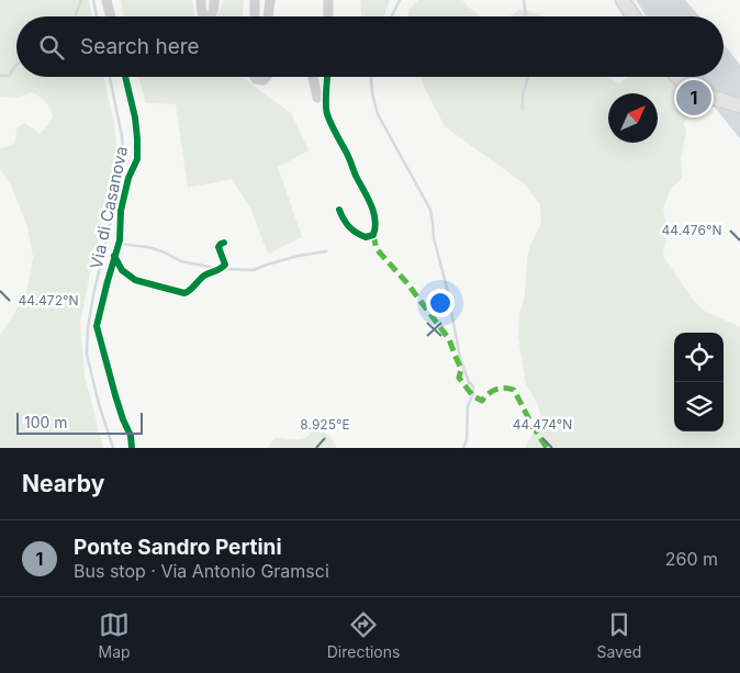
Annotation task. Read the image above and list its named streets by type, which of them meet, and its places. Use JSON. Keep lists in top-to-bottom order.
{
  "streets": {
    "street": ["Via di Casanova"]
  },
  "scale_bar": "100 m",
  "north": "top right",
  "page": {
    "search": "Search here",
    "pins": "1",
    "scale": "100 m",
    "heading": "Nearby",
    "list": [
      {
        "mark": "1",
        "name": "Ponte Sandro Pertini",
        "note": "Bus stop · Via Antonio Gramsci",
        "value": "260 m"
      }
    ],
    "nav": ["Map", "Directions", "Saved"]
  },
  "coordinates": [
    "44.476°N",
    "44.472°N",
    "8.925°E",
    "44.474°N"
  ]
}
